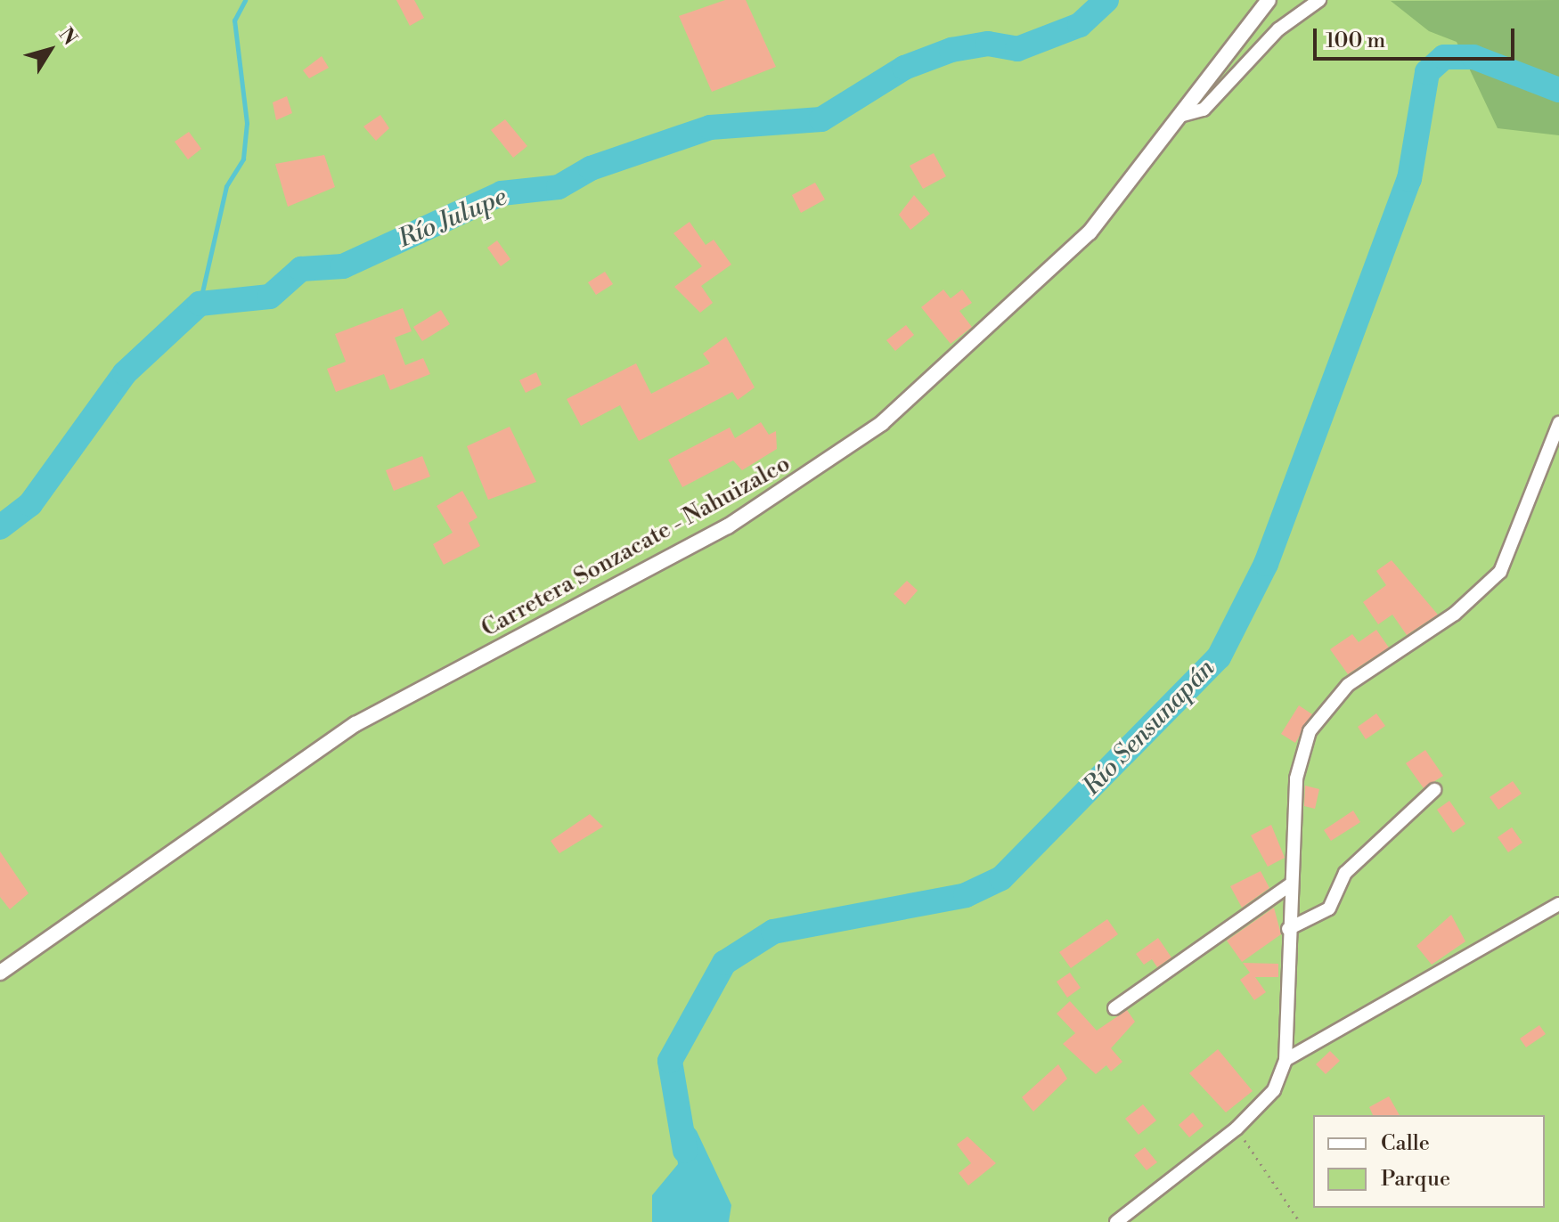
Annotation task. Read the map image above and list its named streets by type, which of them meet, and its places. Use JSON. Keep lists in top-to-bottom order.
{
  "streets": {
    "street": ["Carretera Sonzacate - Nahuizalco"]
  },
  "water": ["Río Julupe", "Río Sensunapán"],
  "legend": ["Calle", "Parque"],
  "scale_bar": "100 m",
  "north": "top right"
}
